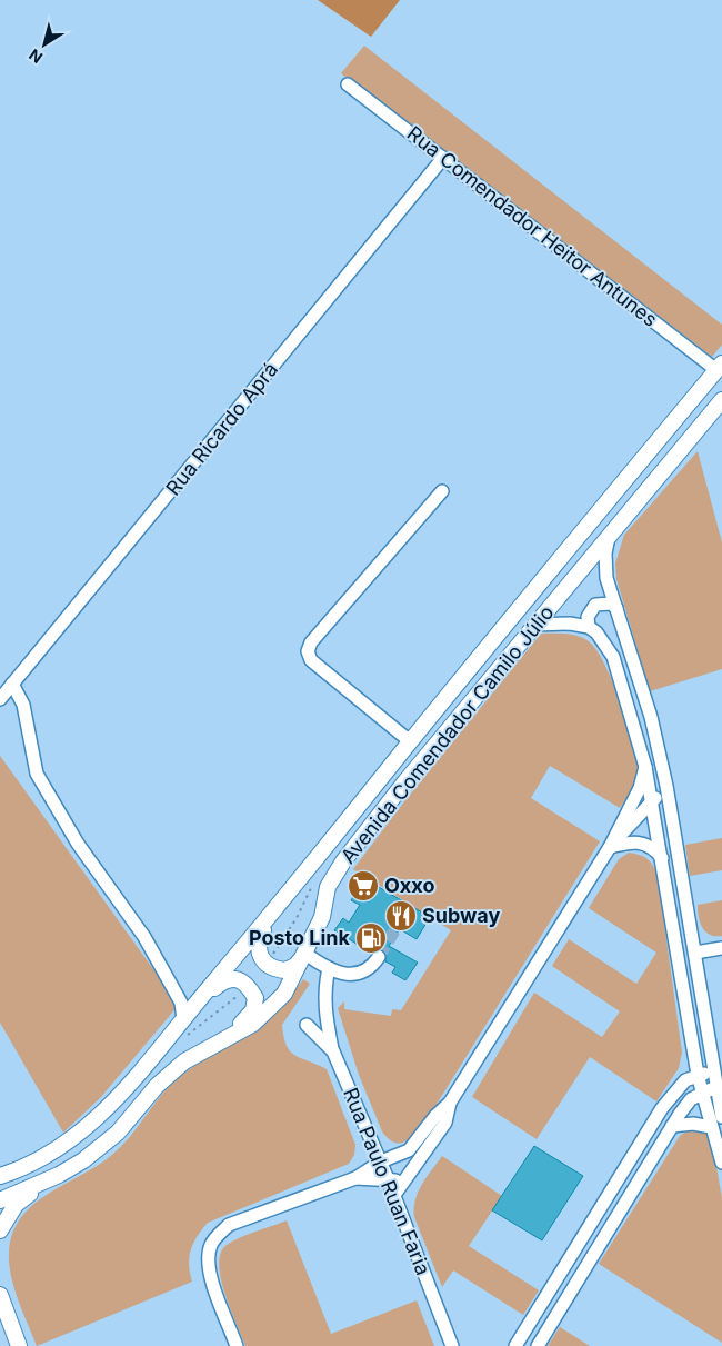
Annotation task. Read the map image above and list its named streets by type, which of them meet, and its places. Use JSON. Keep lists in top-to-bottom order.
{
  "streets": {
    "main road": ["Avenida Comendador Camilo Júlio"],
    "street": ["Rua Comendador Heitor Antunes", "Rua Ricardo Aprá", "Rua Paulo Ruan Faria"]
  },
  "crossings": [
    ["Rua Comendador Heitor Antunes", "Rua Ricardo Aprá"],
    ["Rua Comendador Heitor Antunes", "Avenida Comendador Camilo Júlio"]
  ],
  "places": {
    "supermarket": ["Oxxo"],
    "restaurant": ["Subway"],
    "fuel station": ["Posto Link"]
  },
  "north": "bottom left"
}
